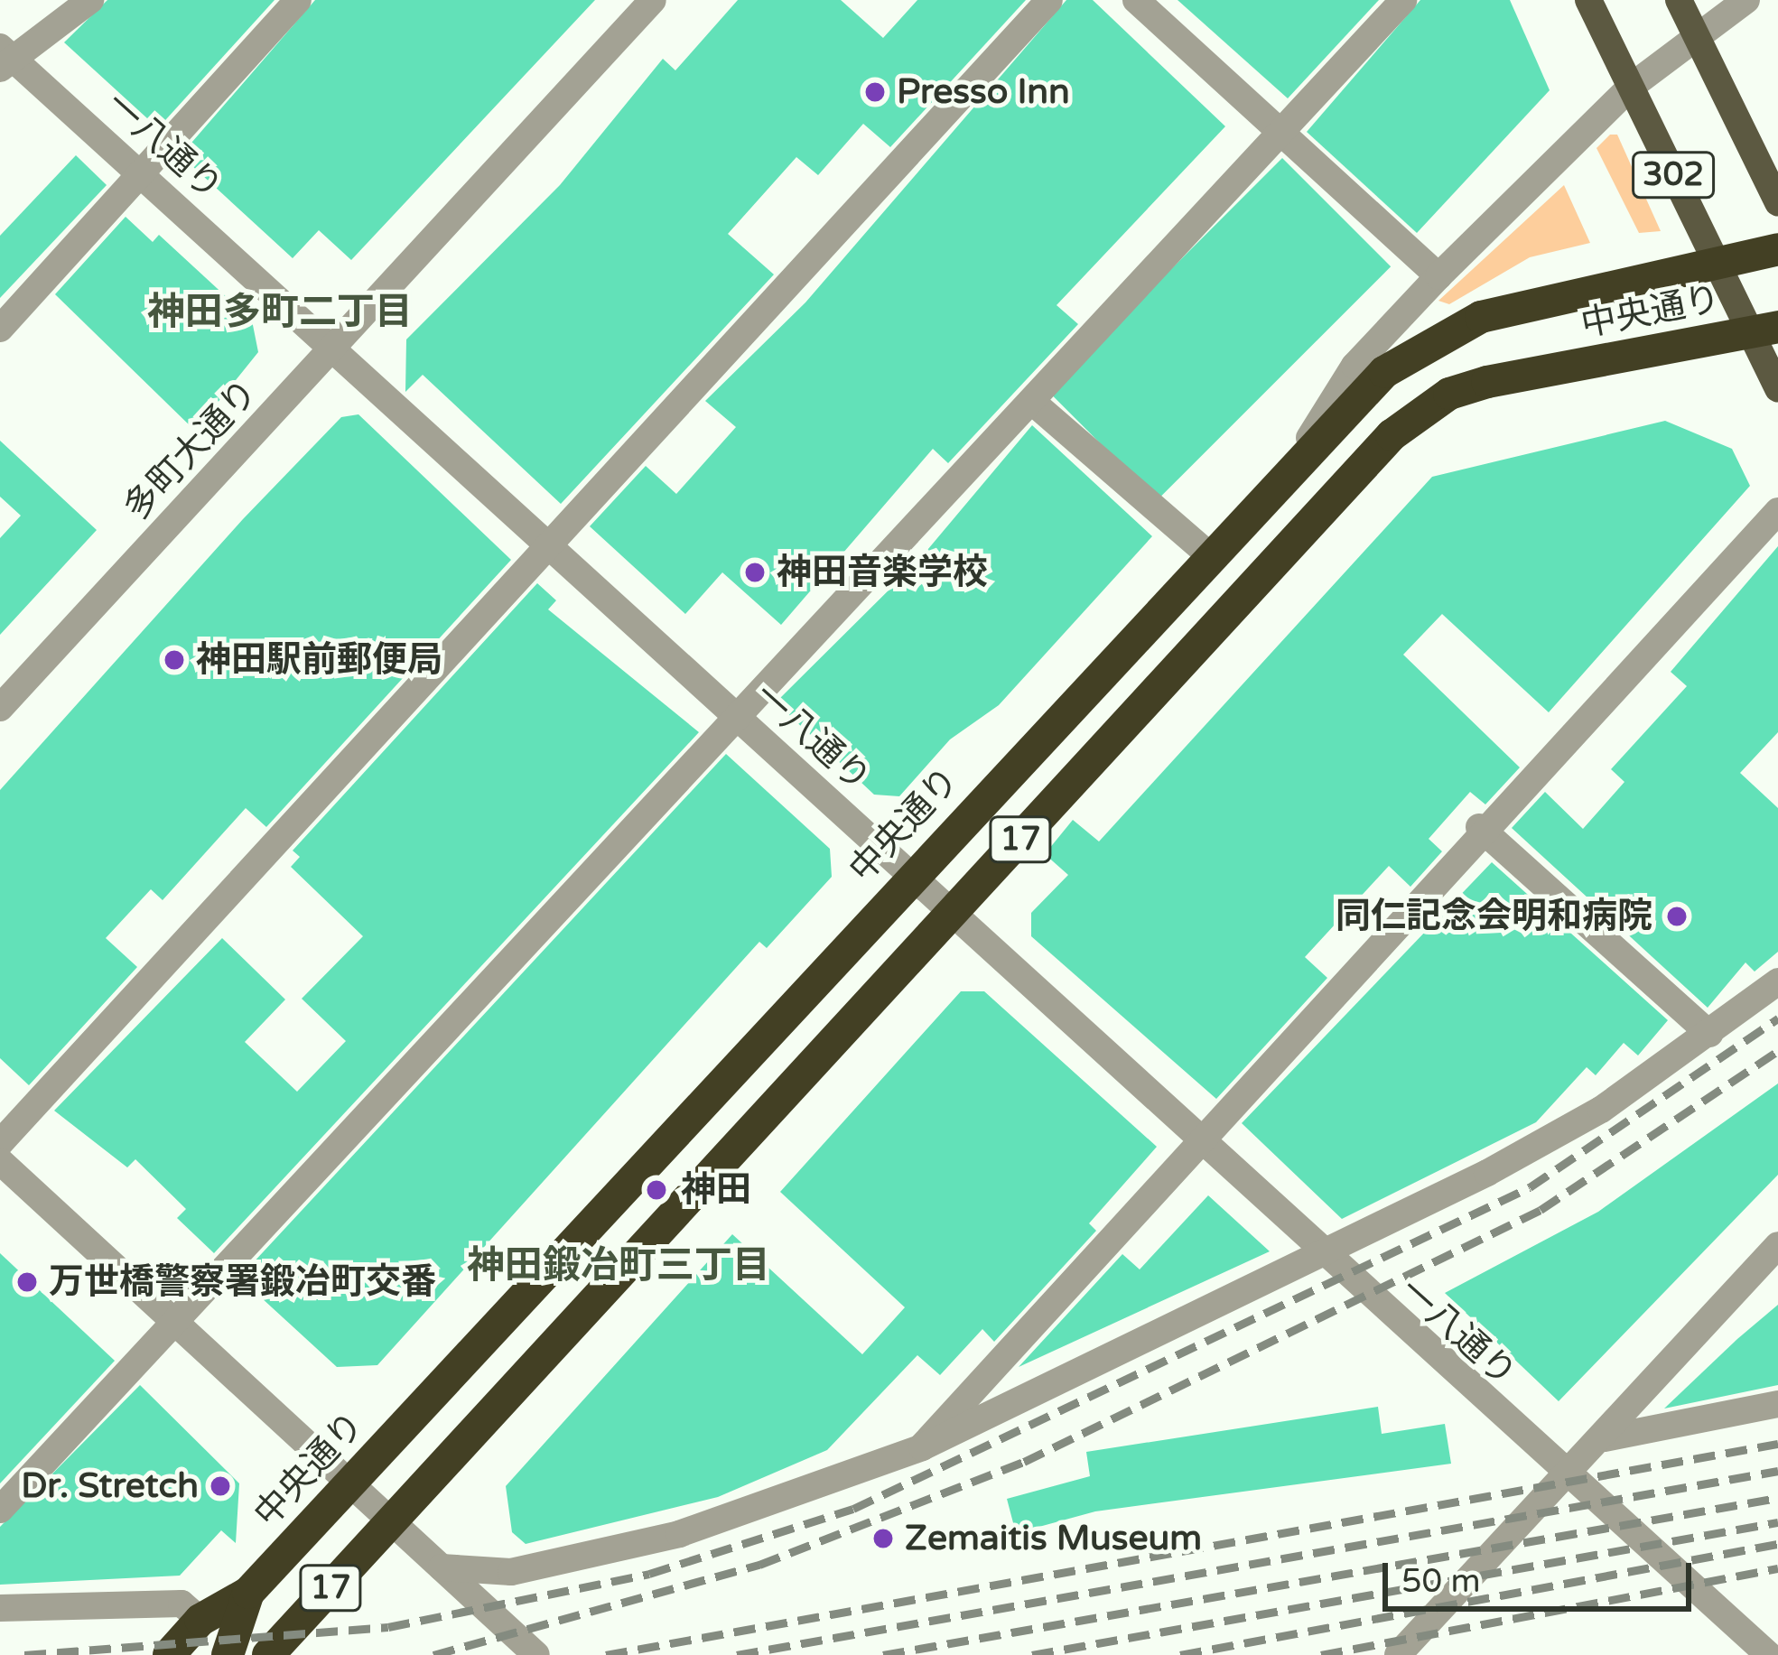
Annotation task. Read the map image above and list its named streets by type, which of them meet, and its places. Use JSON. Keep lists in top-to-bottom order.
{
  "streets": {
    "highway": ["中央通り", "17"],
    "main road": ["302"],
    "street": ["一八通り", "多町大通り"]
  },
  "crossings": [
    ["一八通り", "中央通り"],
    ["一八通り", "多町大通り"],
    ["302", "中央通り"]
  ],
  "districts": ["神田多町二丁目", "神田鍛冶町三丁目"],
  "places": [
    "Presso Inn",
    "神田音楽学校",
    "神田駅前郵便局",
    "同仁記念会明和病院",
    "神田",
    "万世橋警察署鍛冶町交番",
    "Dr. Stretch",
    "Zemaitis Museum"
  ],
  "scale_bar": "50 m"
}
